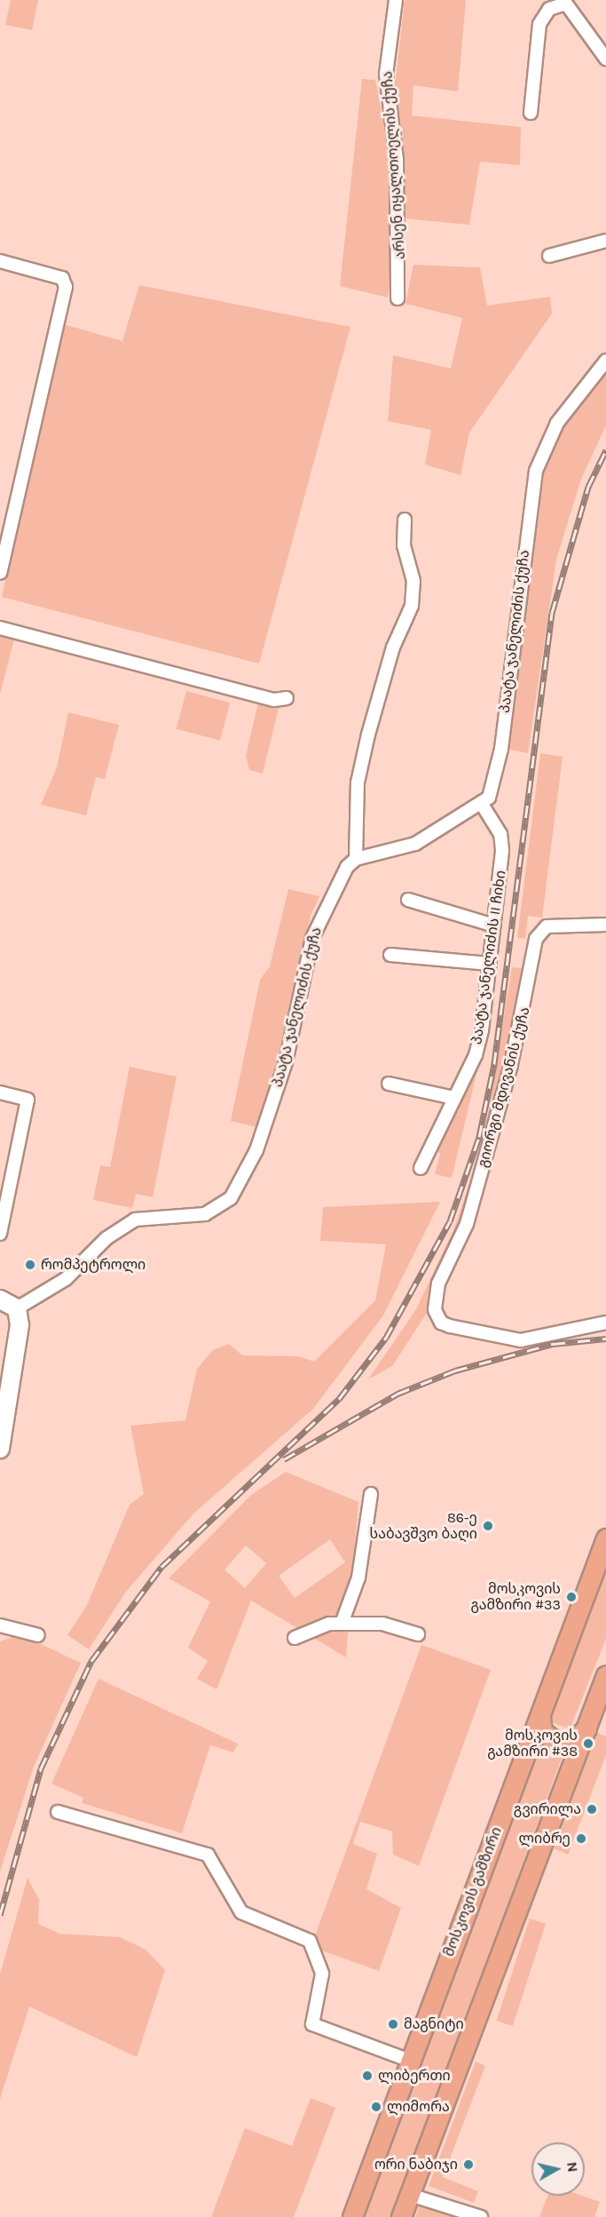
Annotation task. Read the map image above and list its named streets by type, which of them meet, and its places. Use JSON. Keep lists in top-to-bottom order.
{
  "streets": {
    "main road": ["მოსკოვის გამზირი"],
    "street": [
      "არსენ იყალთოელის ქუჩა",
      "პაატა ჯანელიძის ქუჩა",
      "პაატა ჯანელიძის II ჩიხი",
      "გიორგი მდივანის ქუჩა"
    ]
  },
  "crossings": [
    ["პაატა ჯანელიძის ქუჩა", "პაატა ჯანელიძის II ჩიხი"]
  ],
  "places": [
    "რომპეტროლი",
    "86-ე საბავშვო ბაღი",
    "მოსკოვის გამზირი #33",
    "მოსკოვის გამზირი #38",
    "გვირილა",
    "ლიბრე",
    "მაგნიტი",
    "ლიბერთი",
    "ლიმორა",
    "ორი ნაბიჯი"
  ],
  "north": "right"
}
